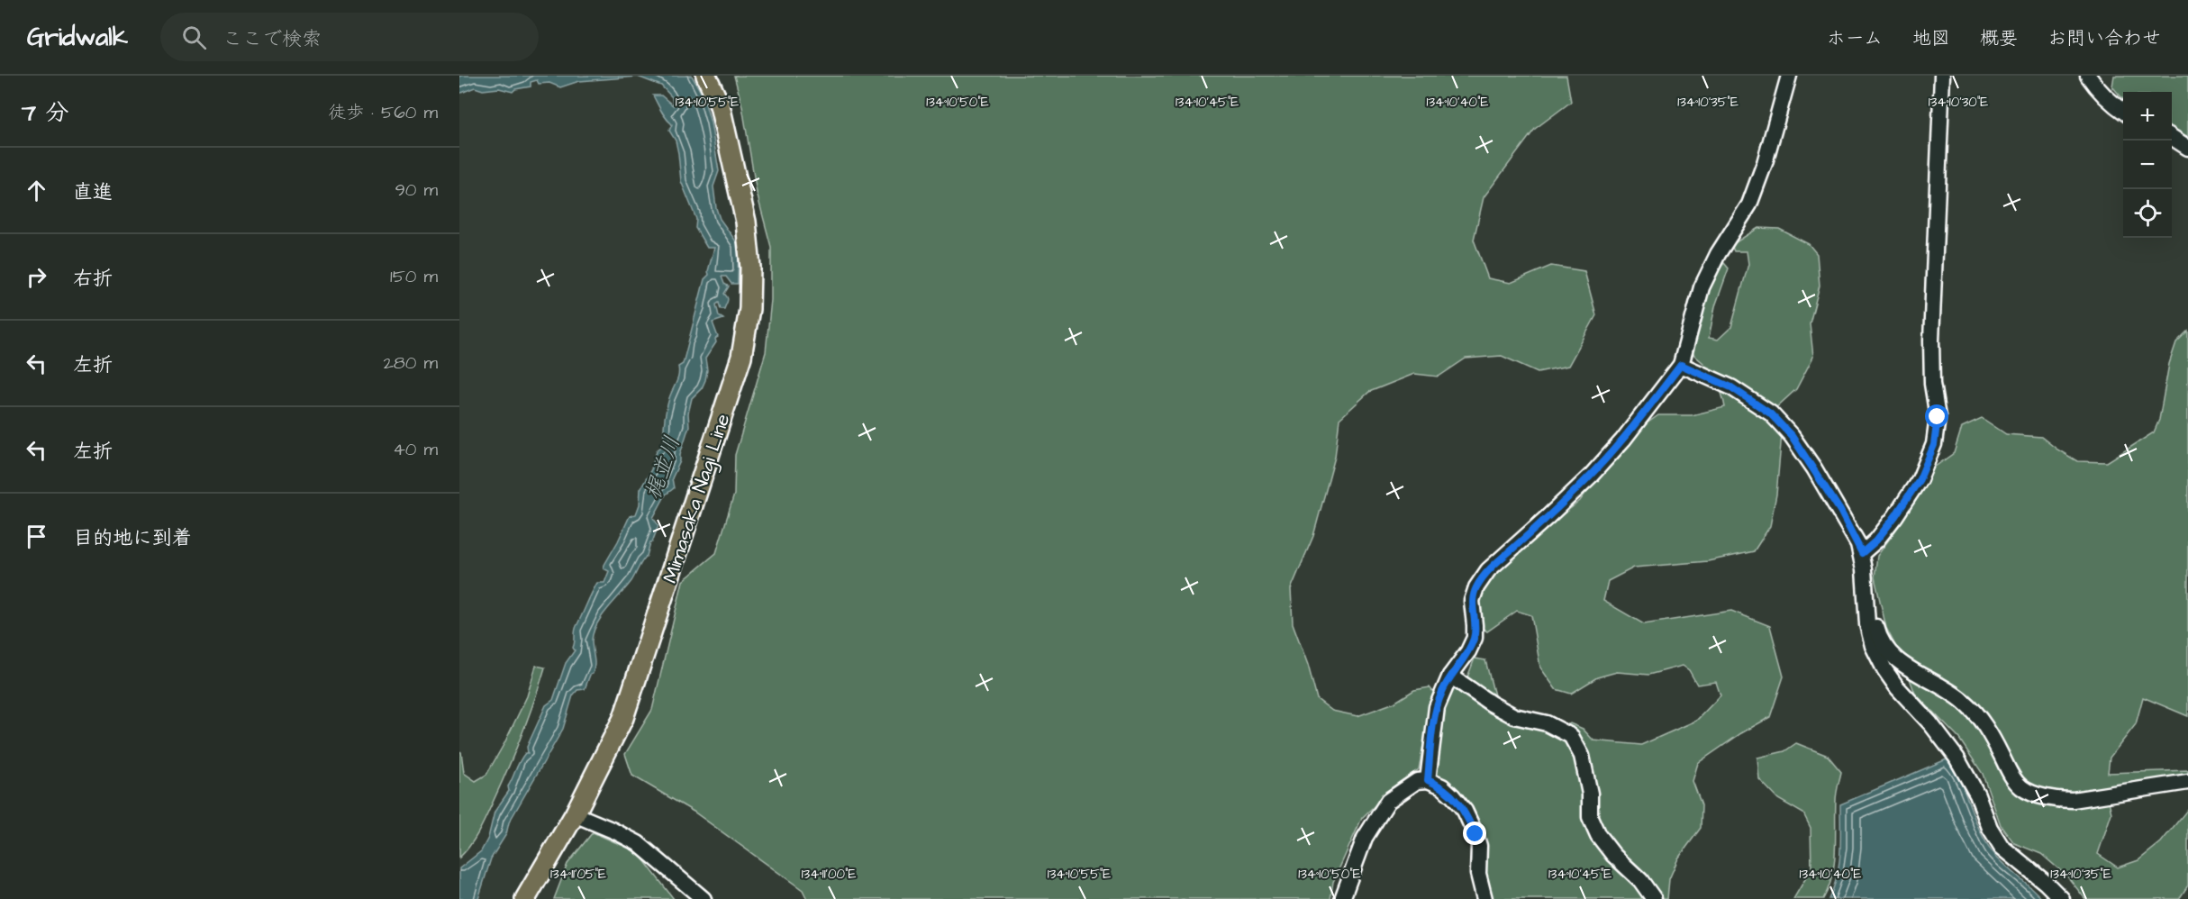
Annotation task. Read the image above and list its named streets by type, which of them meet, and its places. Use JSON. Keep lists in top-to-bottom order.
{
  "streets": {
    "main road": ["Mimasaka Nagi Line"]
  },
  "water": ["梶並川"],
  "page": {
    "header": "Gridwalk",
    "search": "ここで検索",
    "nav": [
      "ホーム",
      "地図",
      "概要",
      "お問い合わせ"
    ],
    "heading": ["7 分", "徒歩 · 560 m"],
    "map_buttons": ["+", "−"],
    "list": [
      ["直進", "90 m"],
      ["右折", "150 m"],
      ["左折", "280 m"],
      ["左折", "40 m"],
      "目的地に到着"
    ]
  },
  "coordinates": [
    "134°10'55\"E",
    "134°10'50\"E",
    "134°10'45\"E",
    "134°10'40\"E",
    "134°10'35\"E",
    "134°10'30\"E",
    "134°11'05\"E",
    "134°11'00\"E"
  ]
}
